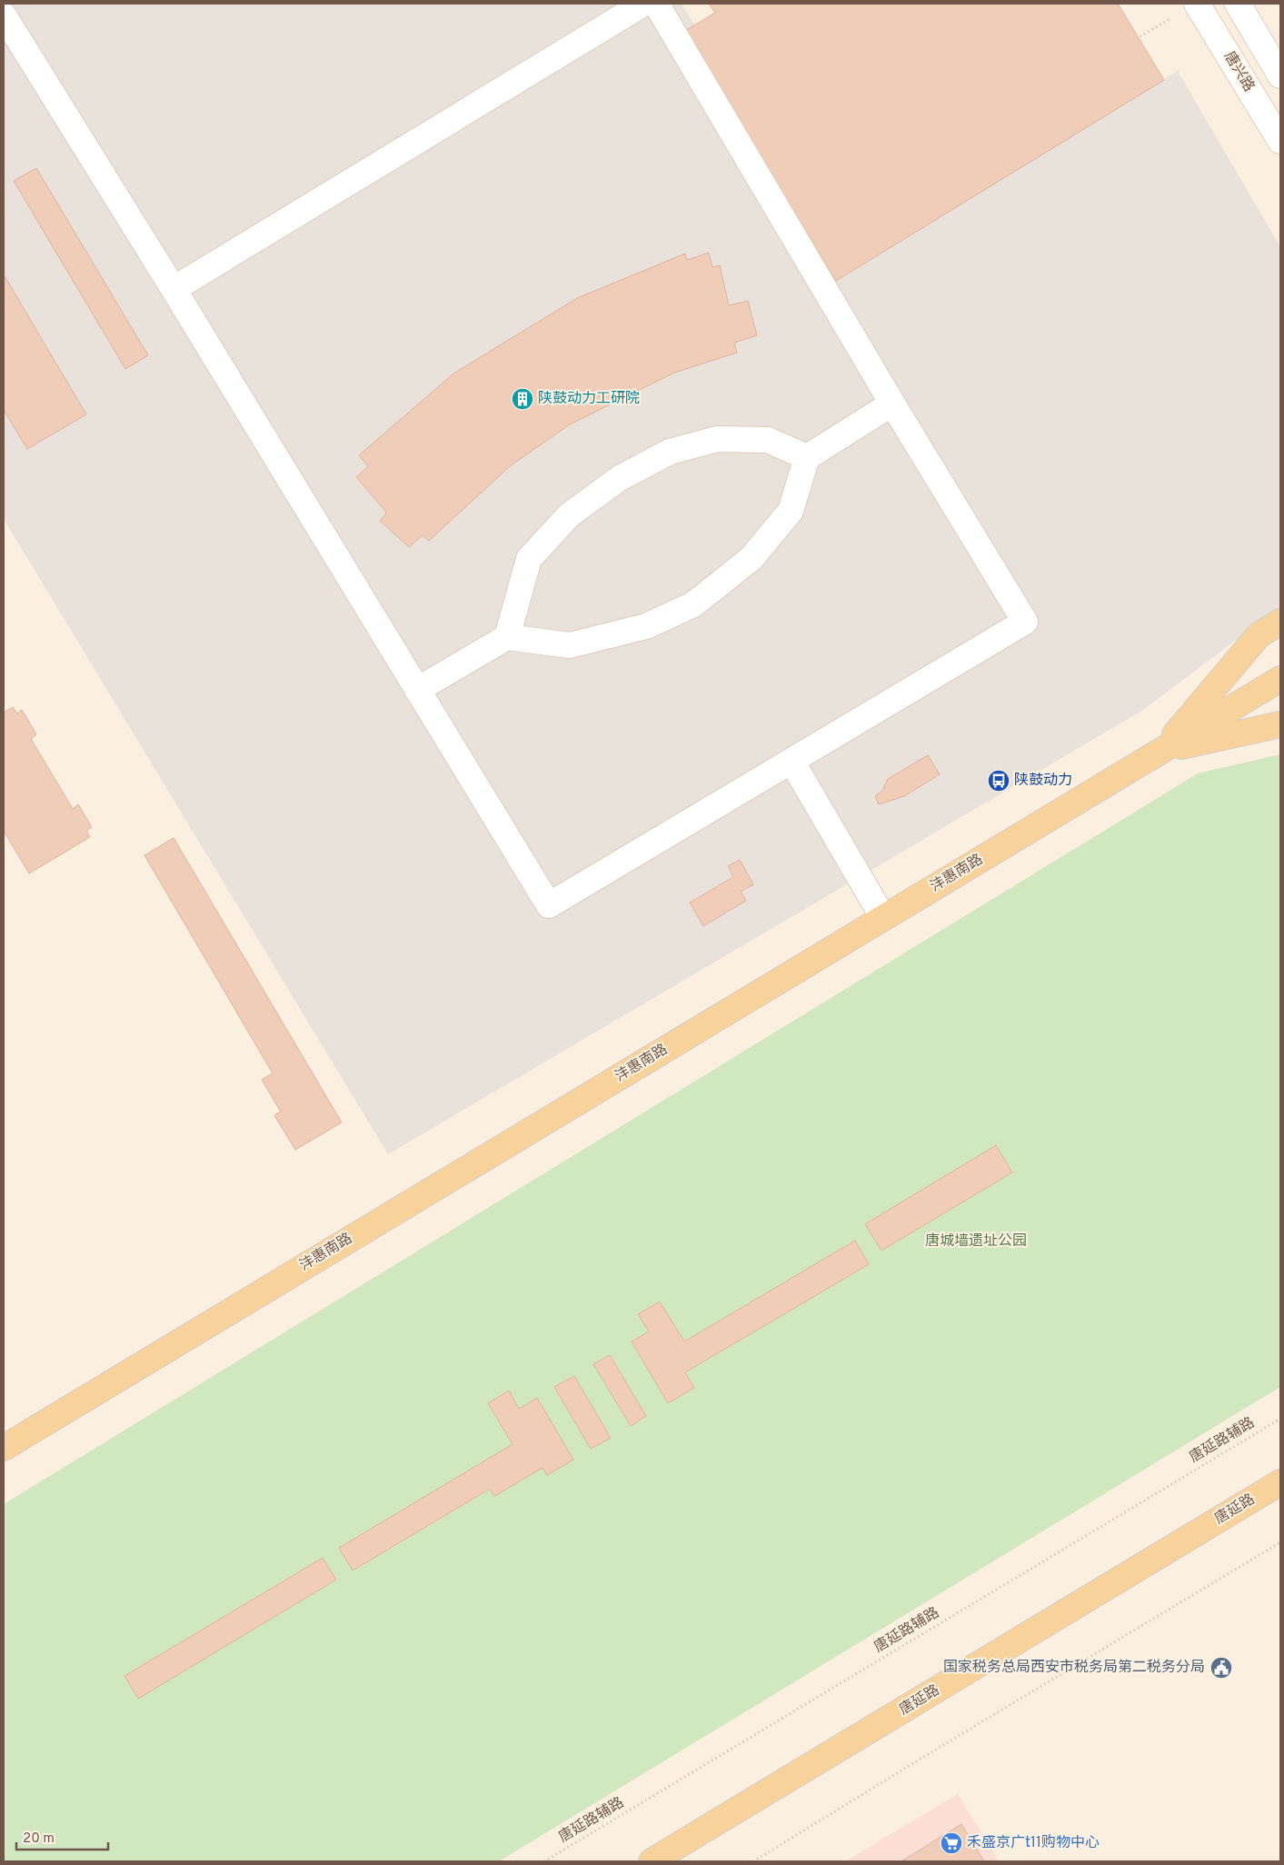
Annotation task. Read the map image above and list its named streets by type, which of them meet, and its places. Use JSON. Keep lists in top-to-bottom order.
{
  "streets": {
    "main road": ["沣惠南路", "唐延路"],
    "street": ["唐兴路"],
    "path": ["唐延路辅路"]
  },
  "parks": ["唐城墙遗址公园"],
  "places": {
    "building": ["陕鼓动力工研院"],
    "bus stop": ["陕鼓动力"],
    "public building": ["国家税务总局西安市税务局第二税务分局"],
    "supermarket": ["禾盛京广t11购物中心"]
  },
  "scale_bar": "20 m"
}
